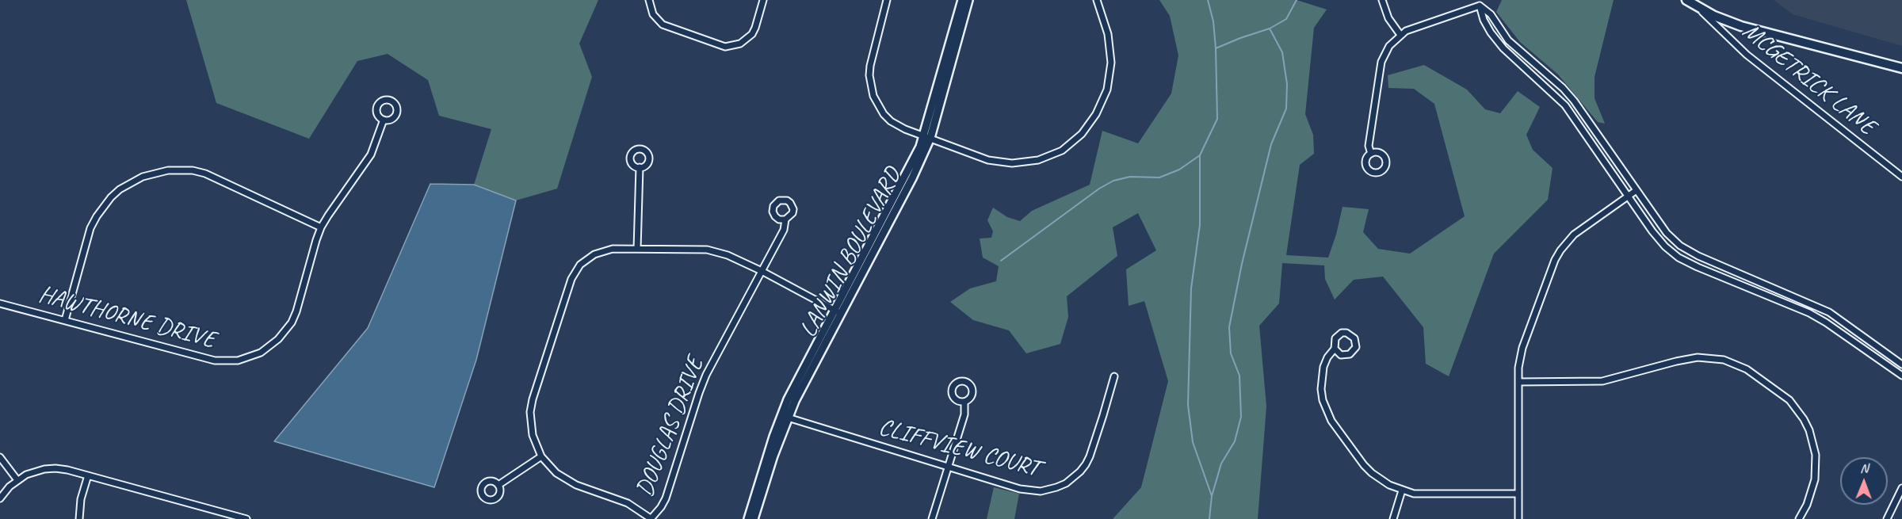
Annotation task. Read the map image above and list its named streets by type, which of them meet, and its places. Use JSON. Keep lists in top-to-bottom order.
{
  "streets": {
    "street": [
      "MCGETRICK LANE",
      "LANWIN BOULEVARD",
      "HAWTHORNE DRIVE",
      "DOUGLAS DRIVE",
      "CLIFFVIEW COURT"
    ]
  },
  "crossings": [
    ["LANWIN BOULEVARD", "CLIFFVIEW COURT"]
  ],
  "north": "top"
}
